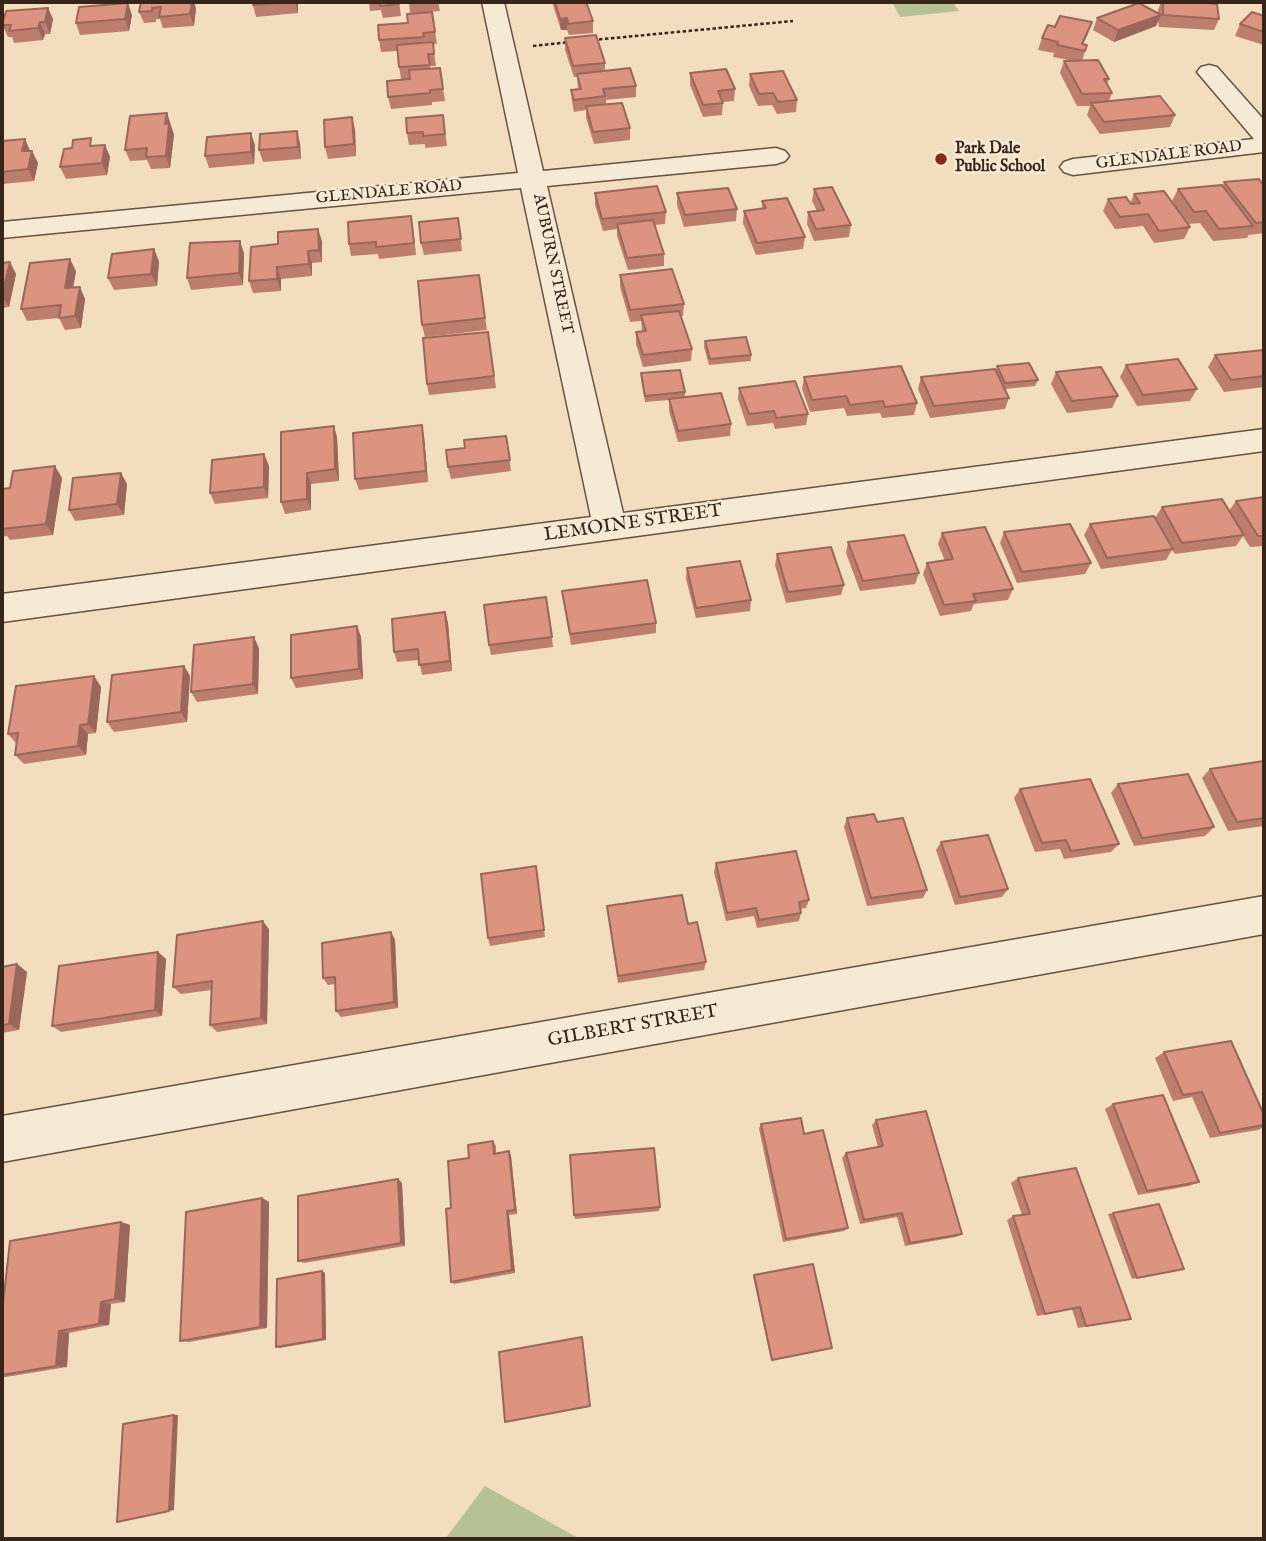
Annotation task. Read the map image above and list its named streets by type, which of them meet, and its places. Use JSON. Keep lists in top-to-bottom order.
{
  "streets": {
    "street": [
      "GLENDALE ROAD",
      "AUBURN STREET",
      "LEMOINE STREET",
      "GILBERT STREET"
    ]
  },
  "crossings": [
    ["GLENDALE ROAD", "AUBURN STREET"],
    ["AUBURN STREET", "LEMOINE STREET"]
  ],
  "places": ["Park Dale Public School"]
}
